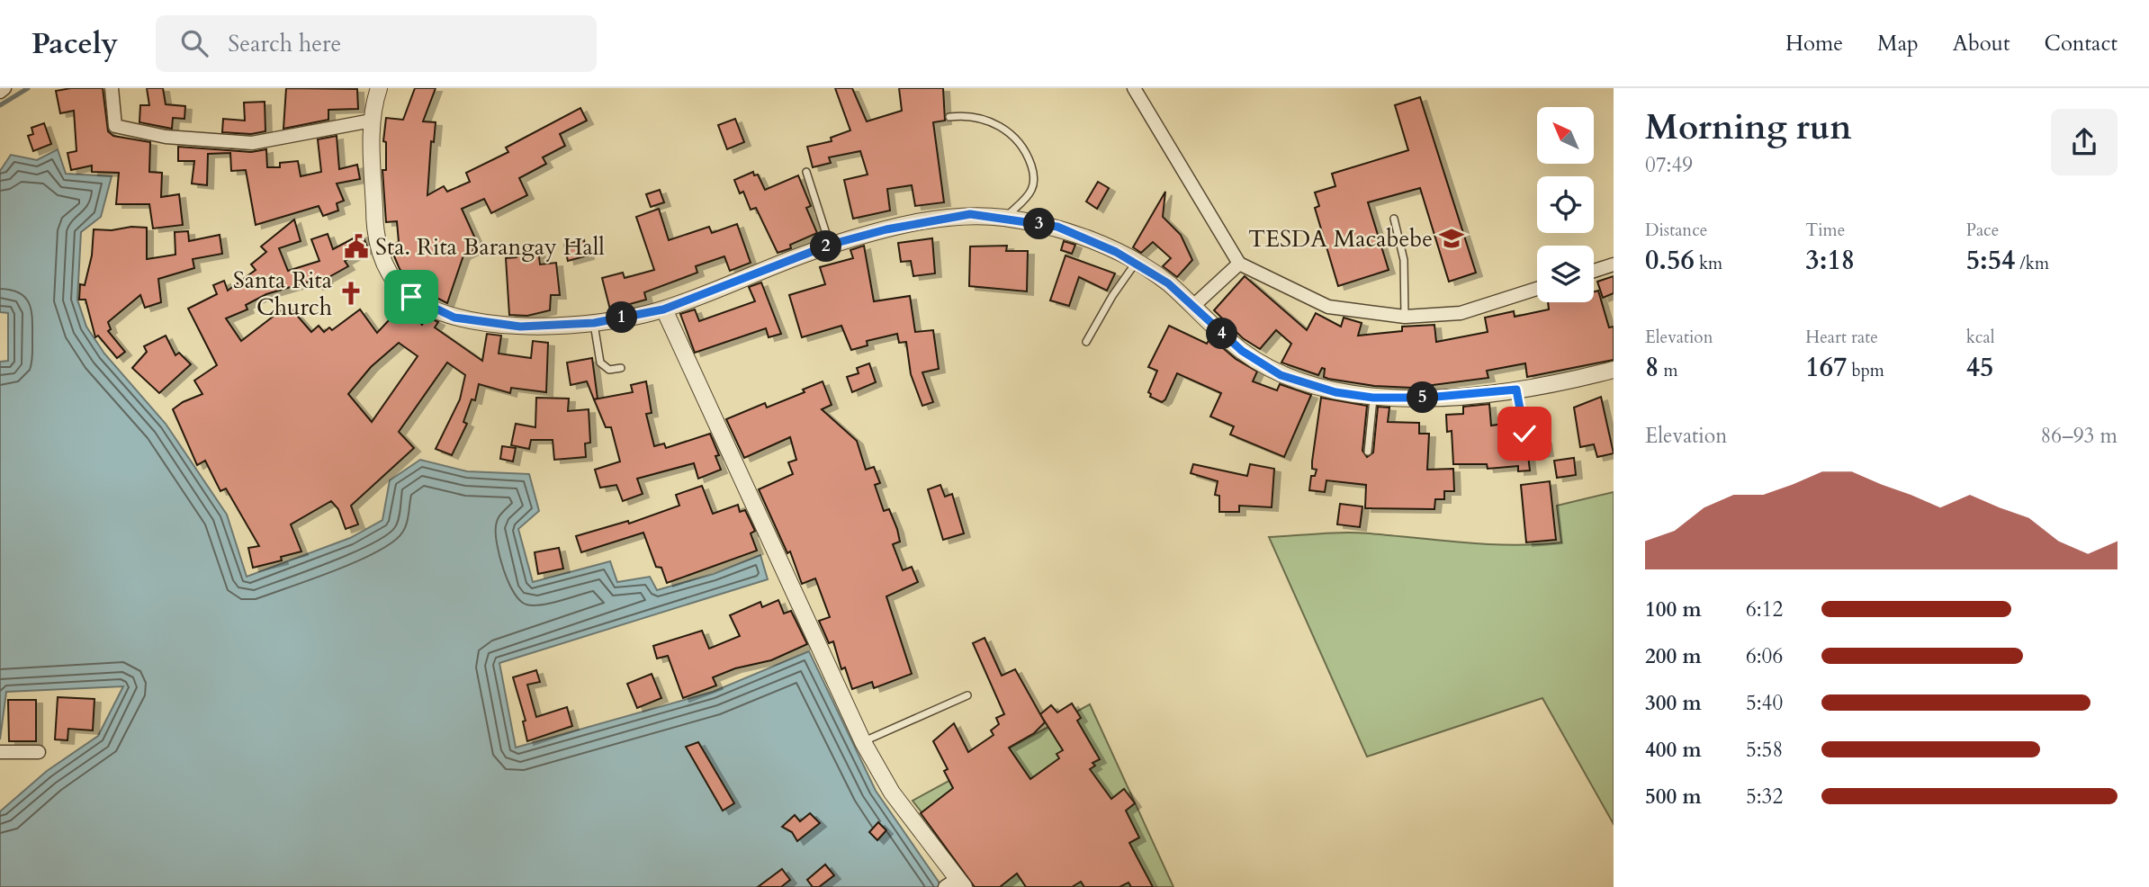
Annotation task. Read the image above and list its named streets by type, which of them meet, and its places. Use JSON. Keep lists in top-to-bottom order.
{
  "places": {
    "school or university": ["TESDA Macabebe"],
    "public building": ["Sta. Rita Barangay Hall"],
    "church": ["Santa Rita Church"]
  },
  "north": "top left",
  "page": {
    "header": "Pacely",
    "search": "Search here",
    "nav": [
      "Home",
      "Map",
      "About",
      "Contact"
    ],
    "heading": ["Morning run", "07:49"],
    "stats": [
      ["Distance", "0.56 km"],
      ["Time", "3:18"],
      ["Pace", "5:54 /km"],
      ["Elevation", "8 m"],
      ["Heart rate", "167 bpm"],
      ["kcal", "45"]
    ],
    "pins": [
      "3",
      "2",
      "1",
      "4",
      "5"
    ],
    "chart": ["Elevation", "86–93 m"],
    "list": [
      {
        "name": "100 m",
        "note": "6:12"
      },
      {
        "name": "200 m",
        "note": "6:06"
      },
      {
        "name": "300 m",
        "note": "5:40"
      },
      {
        "name": "400 m",
        "note": "5:58"
      },
      {
        "name": "500 m",
        "note": "5:32"
      }
    ]
  }
}
